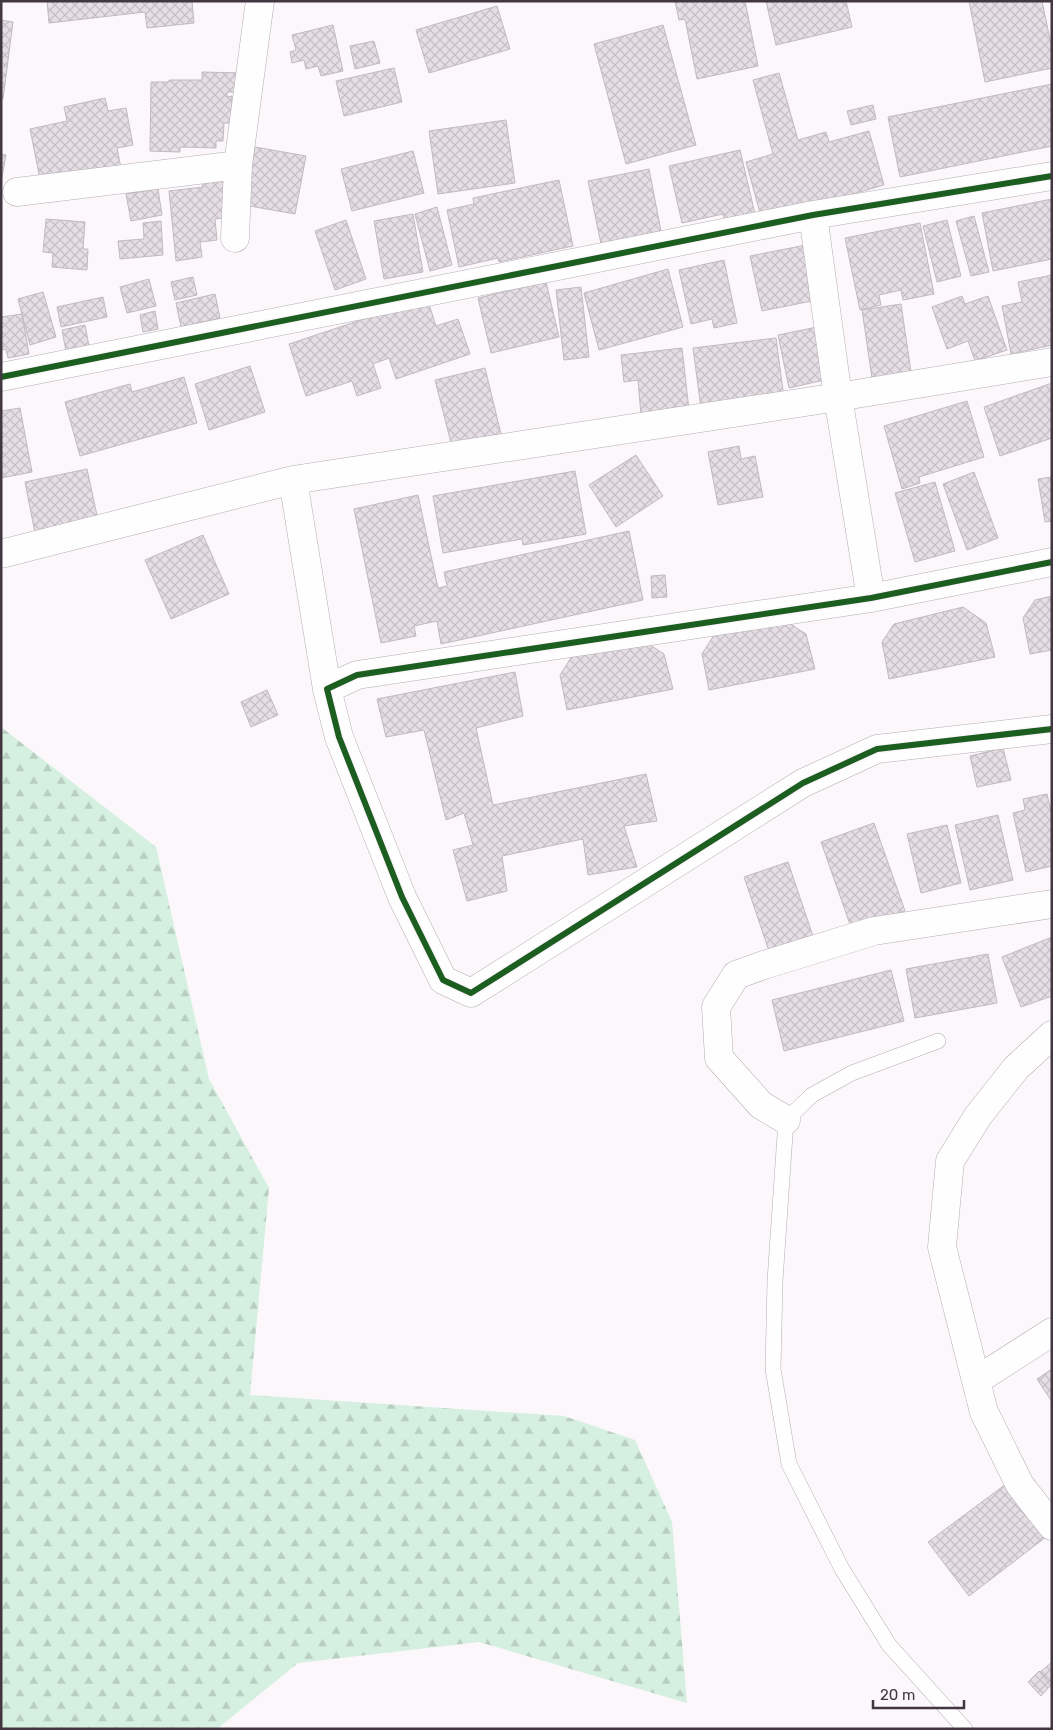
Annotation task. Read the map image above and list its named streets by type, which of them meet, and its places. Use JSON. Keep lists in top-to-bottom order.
{
  "scale_bar": "20 m"
}
